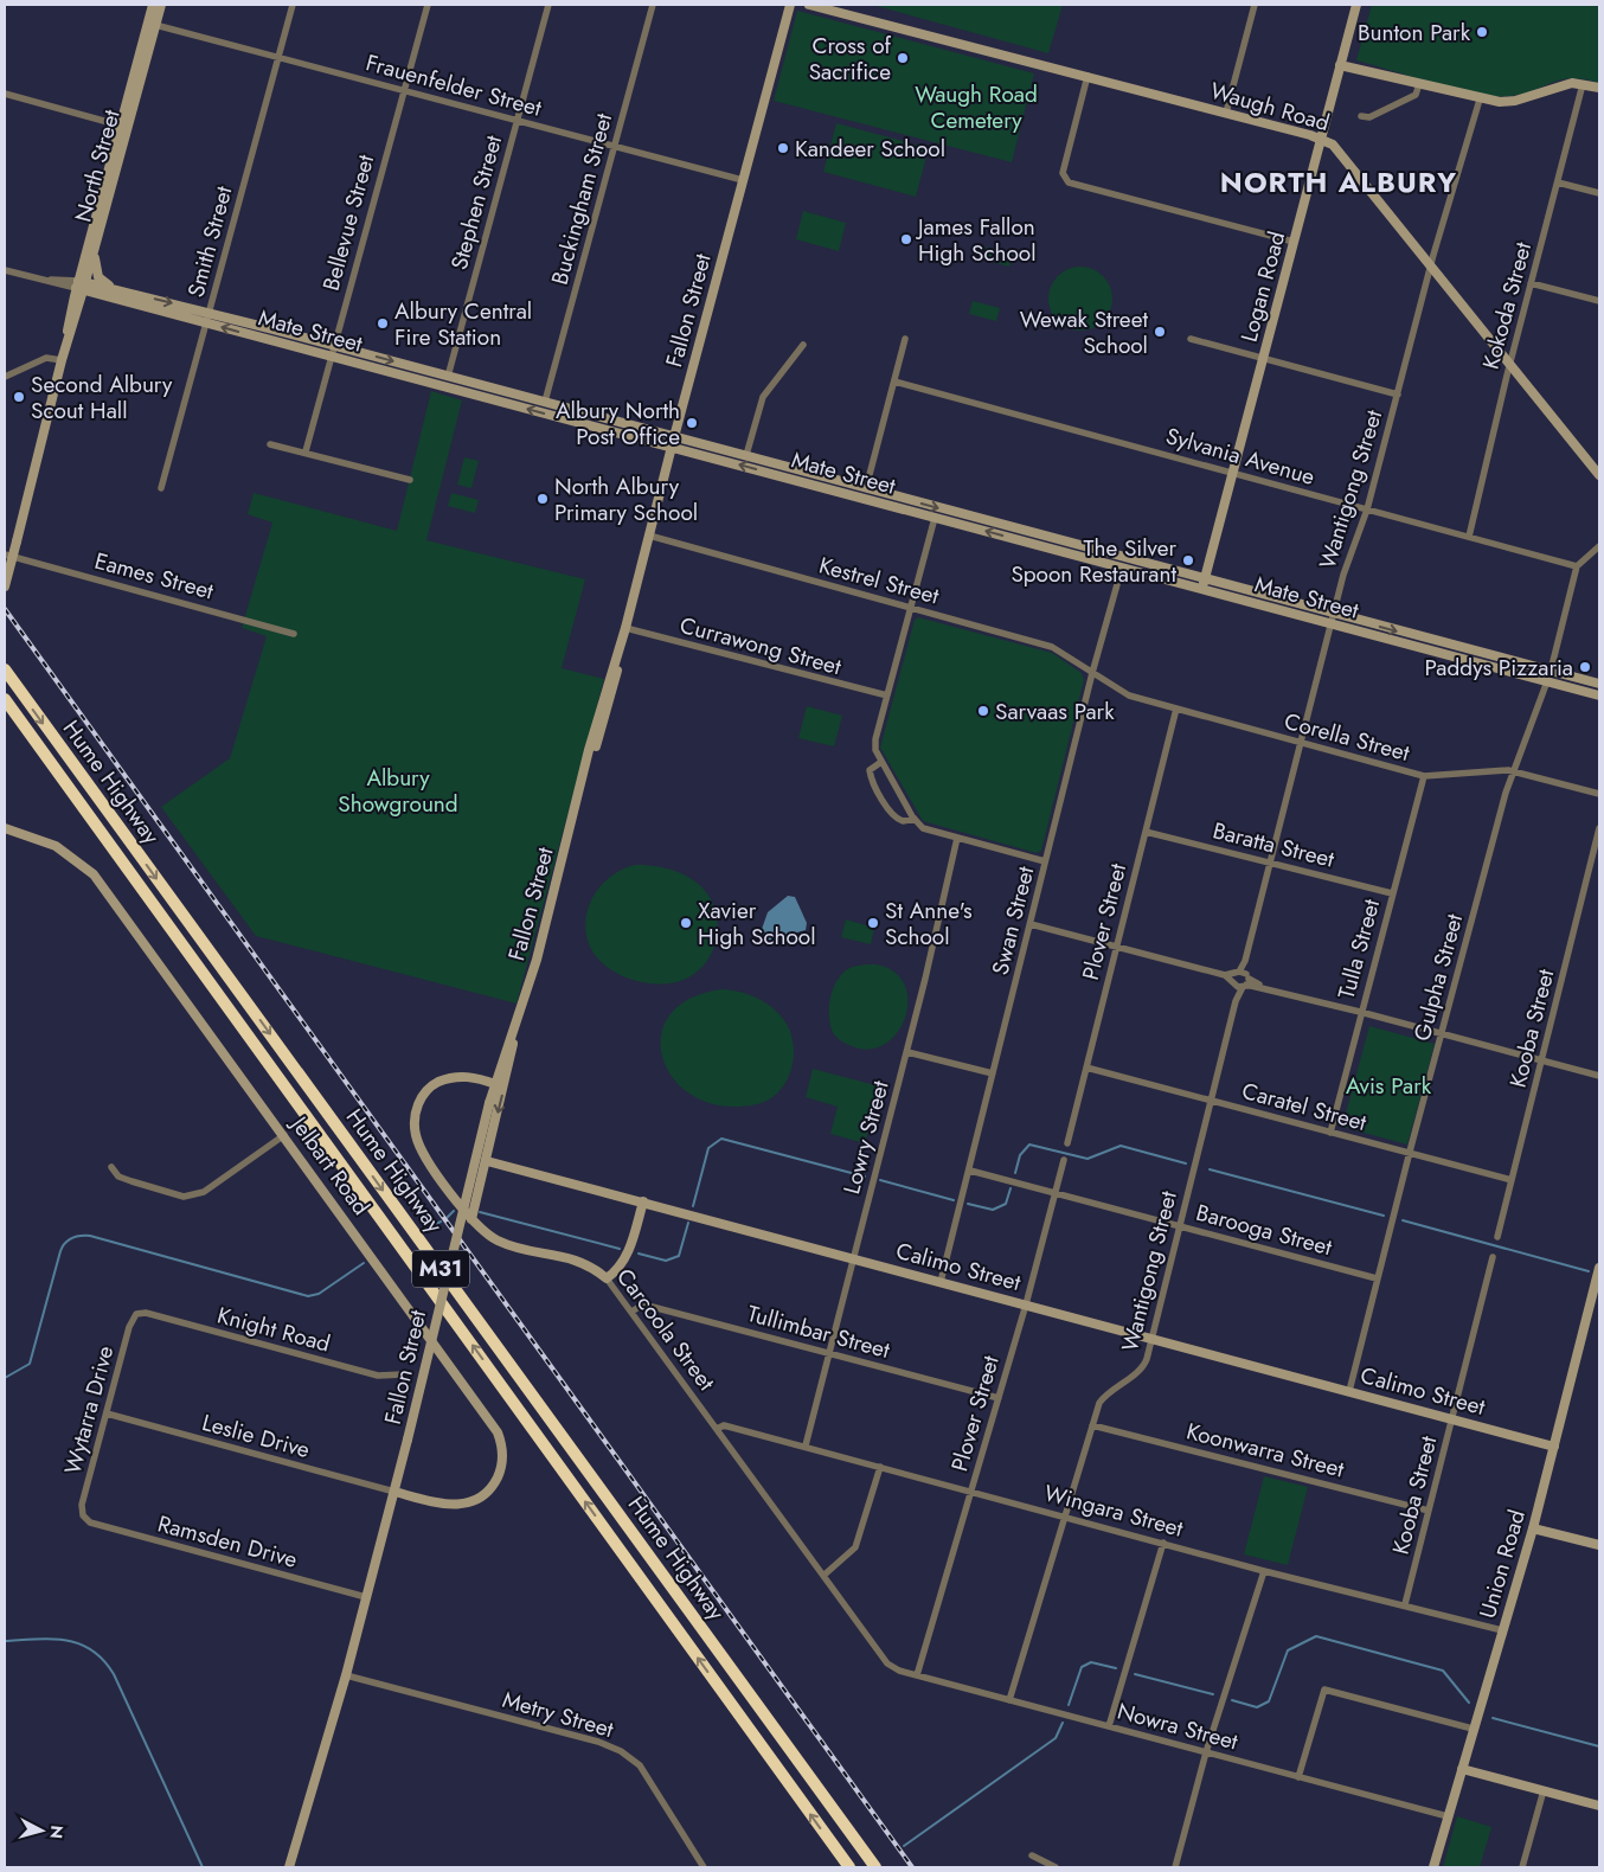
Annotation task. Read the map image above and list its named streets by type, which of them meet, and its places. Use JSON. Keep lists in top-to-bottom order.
{
  "streets": {
    "highway": ["Hume Highway", "M31"],
    "main road": [
      "Waugh Road",
      "North Street",
      "Logan Road",
      "Fallon Street",
      "Mate Street",
      "Jelbart Road",
      "Calimo Street",
      "Carcoola Street",
      "Union Road"
    ],
    "street": [
      "Frauenfelder Street",
      "Buckingham Street",
      "Stephen Street",
      "Bellevue Street",
      "Smith Street",
      "Kokoda Street",
      "Sylvania Avenue",
      "Wantigong Street",
      "Eames Street",
      "Kestrel Street",
      "Currawong Street",
      "Corella Street",
      "Baratta Street",
      "Swan Street",
      "Plover Street",
      "Tulla Street",
      "Gulpha Street",
      "Kooba Street",
      "Caratel Street",
      "Lowry Street",
      "Barooga Street",
      "Knight Road",
      "Tullimbar Street",
      "Wytarra Drive",
      "Leslie Drive",
      "Koonwarra Street",
      "Wingara Street",
      "Ramsden Drive",
      "Metry Street",
      "Nowra Street"
    ]
  },
  "crossings": [
    ["Frauenfelder Street", "North Street"],
    ["Frauenfelder Street", "Buckingham Street"],
    ["Frauenfelder Street", "Stephen Street"],
    ["Frauenfelder Street", "Bellevue Street"],
    ["Frauenfelder Street", "Smith Street"],
    ["Frauenfelder Street", "Fallon Street"],
    ["Waugh Road", "Logan Road"],
    ["Waugh Road", "Kokoda Street"],
    ["Waugh Road", "Wantigong Street"],
    ["North Street", "Mate Street"],
    ["Buckingham Street", "Mate Street"],
    ["Stephen Street", "Mate Street"],
    ["Bellevue Street", "Mate Street"],
    ["Smith Street", "Mate Street"],
    ["Logan Road", "Mate Street"],
    ["Logan Road", "Sylvania Avenue"],
    ["Kokoda Street", "Sylvania Avenue"],
    ["Fallon Street", "Mate Street"],
    ["Fallon Street", "Kestrel Street"],
    ["Fallon Street", "Currawong Street"],
    ["Fallon Street", "Jelbart Road"],
    ["Fallon Street", "Carcoola Street"],
    ["Fallon Street", "Leslie Drive"],
    ["Fallon Street", "Ramsden Drive"],
    ["Fallon Street", "Metry Street"],
    ["Mate Street", "Wantigong Street"],
    ["Mate Street", "Swan Street"],
    ["Mate Street", "Gulpha Street"],
    ["Sylvania Avenue", "Wantigong Street"],
    ["Wantigong Street", "Corella Street"],
    ["Wantigong Street", "Baratta Street"],
    ["Wantigong Street", "Caratel Street"],
    ["Wantigong Street", "Barooga Street"],
    ["Wantigong Street", "Calimo Street"],
    ["Wantigong Street", "Koonwarra Street"],
    ["Wantigong Street", "Wingara Street"],
    ["Wantigong Street", "Nowra Street"],
    ["Kestrel Street", "Corella Street"],
    ["Kestrel Street", "Swan Street"],
    ["Corella Street", "Swan Street"],
    ["Corella Street", "Plover Street"],
    ["Corella Street", "Tulla Street"],
    ["Corella Street", "Gulpha Street"],
    ["Baratta Street", "Plover Street"],
    ["Baratta Street", "Tulla Street"],
    ["Swan Street", "Barooga Street"],
    ["Swan Street", "Calimo Street"],
    ["Plover Street", "Caratel Street"],
    ["Plover Street", "Barooga Street"],
    ["Plover Street", "Calimo Street"],
    ["Plover Street", "Tullimbar Street"],
    ["Plover Street", "Wingara Street"],
    ["Plover Street", "Nowra Street"],
    ["Tulla Street", "Caratel Street"],
    ["Gulpha Street", "Caratel Street"],
    ["Gulpha Street", "Barooga Street"],
    ["Gulpha Street", "Calimo Street"],
    ["Kooba Street", "Caratel Street"],
    ["Kooba Street", "Calimo Street"],
    ["Kooba Street", "Koonwarra Street"],
    ["Kooba Street", "Wingara Street"],
    ["Lowry Street", "Calimo Street"],
    ["Lowry Street", "Tullimbar Street"],
    ["Lowry Street", "Wingara Street"],
    ["Jelbart Road", "Leslie Drive"],
    ["Calimo Street", "Union Road"],
    ["Knight Road", "Wytarra Drive"],
    ["Carcoola Street", "Tullimbar Street"],
    ["Carcoola Street", "Wingara Street"],
    ["Carcoola Street", "Nowra Street"],
    ["Wytarra Drive", "Leslie Drive"],
    ["Wytarra Drive", "Ramsden Drive"],
    ["Wingara Street", "Union Road"],
    ["Union Road", "Nowra Street"]
  ],
  "districts": ["NORTH ALBURY"],
  "parks": ["Waugh Road Cemetery", "Albury Showground", "Avis Park"],
  "places": [
    "Bunton Park",
    "Cross of Sacrifice",
    "Kandeer School",
    "James Fallon High School",
    "Albury Central Fire Station",
    "Wewak Street School",
    "Second Albury Scout Hall",
    "Albury North Post Office",
    "North Albury Primary School",
    "The Silver Spoon Restaurant",
    "Paddys Pizzaria",
    "Sarvaas Park",
    "Xavier High School",
    "St Anne's School"
  ],
  "north": "right"
}
